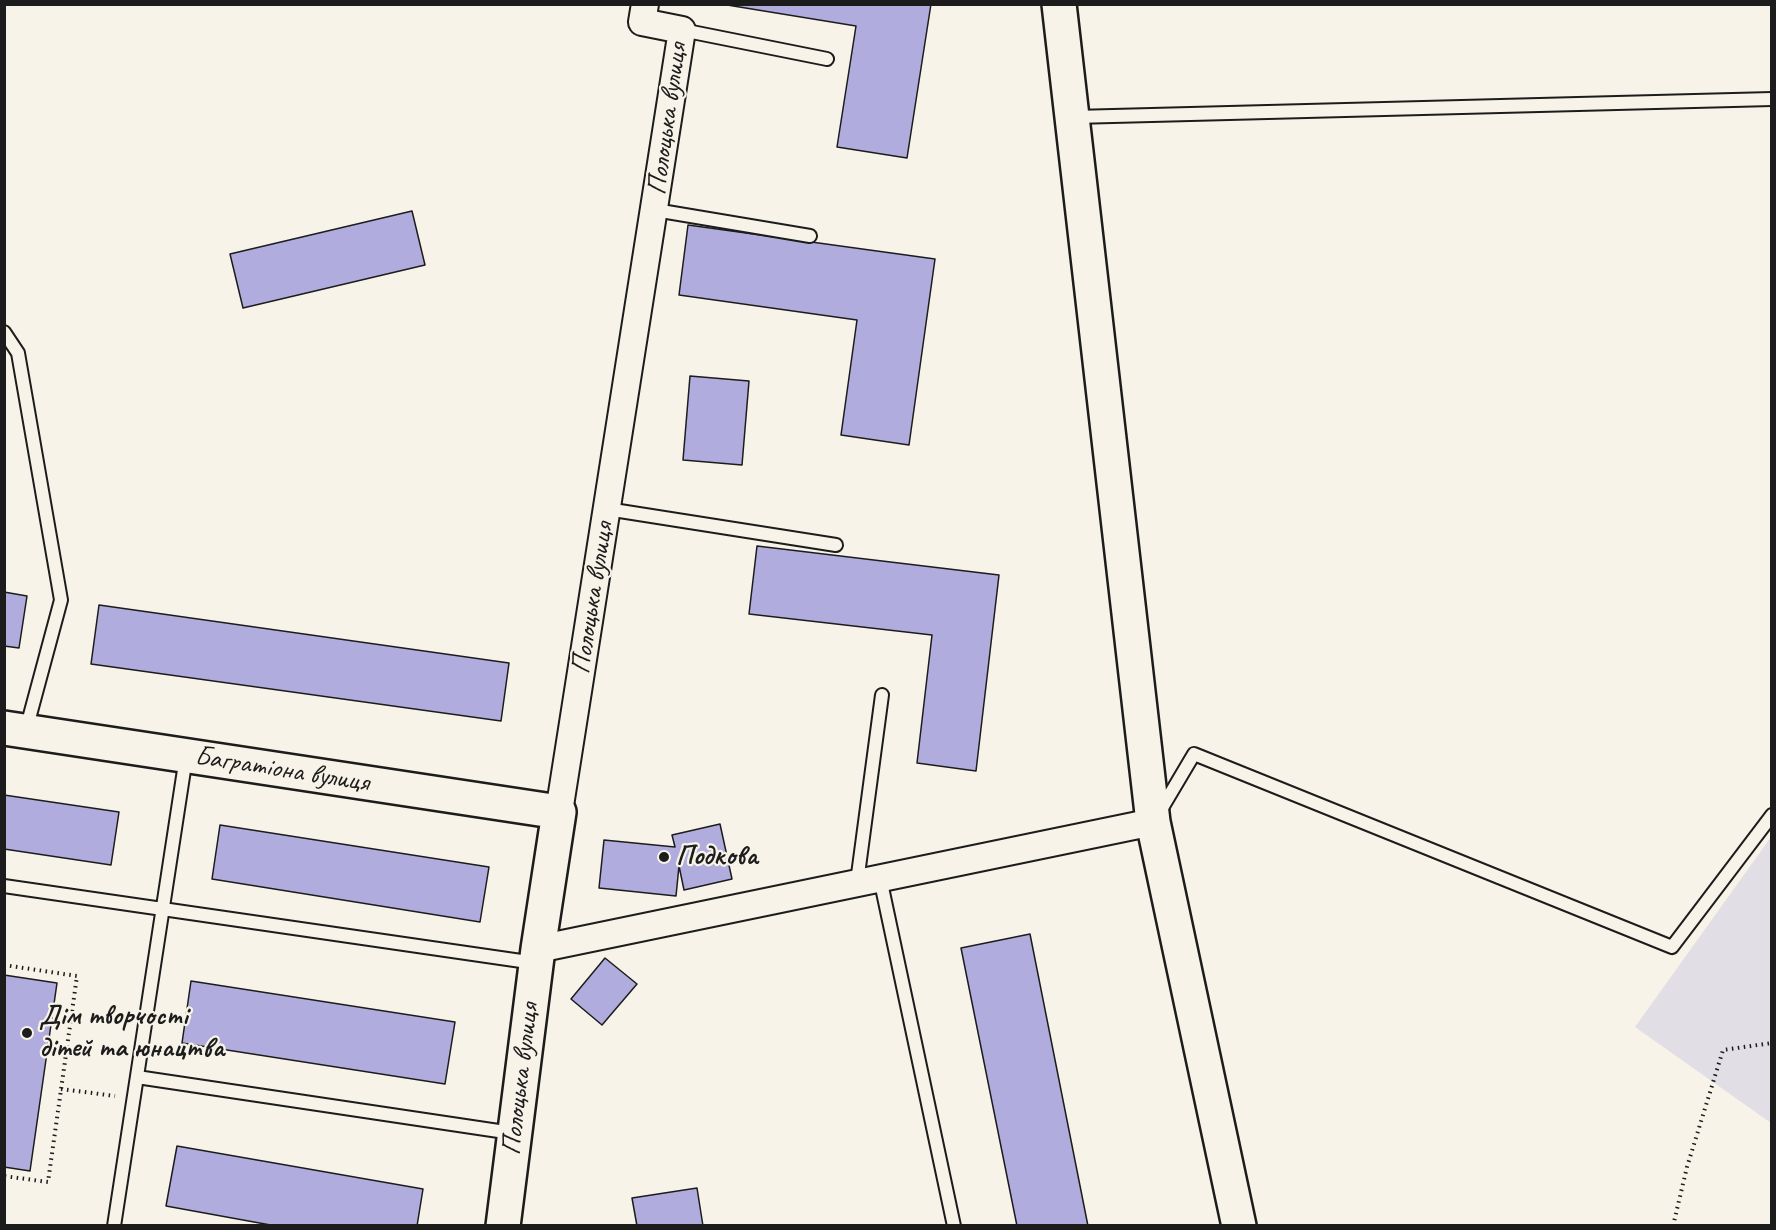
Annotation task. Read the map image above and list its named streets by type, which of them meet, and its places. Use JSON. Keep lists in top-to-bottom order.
{
  "streets": {
    "street": ["Полоцька вулиця", "Багратіона вулиця"]
  },
  "crossings": [
    ["Полоцька вулиця", "Багратіона вулиця"]
  ],
  "places": ["Подкова", "Дім творчості дітей та юнацтва"]
}
